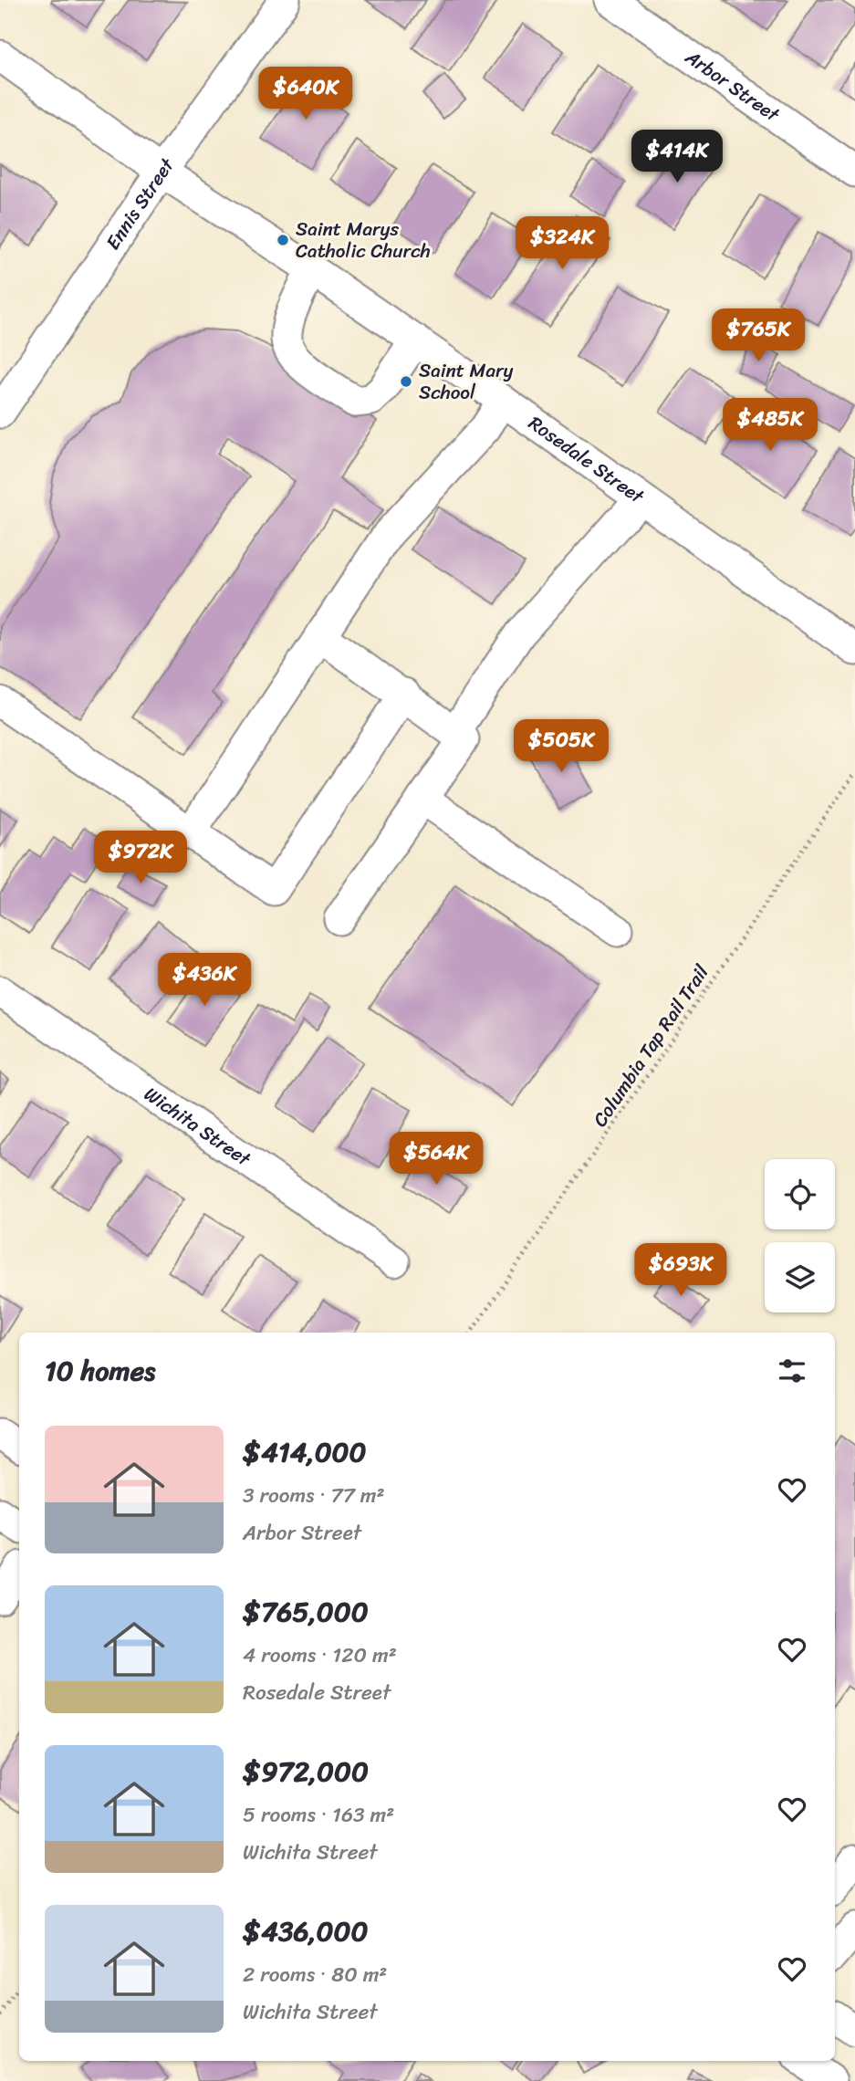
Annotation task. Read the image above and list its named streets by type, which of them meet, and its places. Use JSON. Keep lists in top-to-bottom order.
{
  "streets": {
    "street": [
      "Arbor Street",
      "Ennis Street",
      "Rosedale Street",
      "Wichita Street"
    ],
    "path": ["Columbia Tap Rail Trail"]
  },
  "crossings": [
    ["Ennis Street", "Rosedale Street"]
  ],
  "places": ["Saint Marys Catholic Church", "Saint Mary School"],
  "page": {
    "price": [
      "$640K",
      "$414K",
      "$324K",
      "$765K",
      "$485K",
      "$505K",
      "$972K",
      "$436K",
      "$564K",
      "$693K"
    ],
    "heading": "10 homes",
    "list": [
      {
        "name": "$414,000",
        "note": "3 rooms · 77 m² · Arbor Street"
      },
      {
        "name": "$765,000",
        "note": "4 rooms · 120 m² · Rosedale Street"
      },
      {
        "name": "$972,000",
        "note": "5 rooms · 163 m² · Wichita Street"
      },
      {
        "name": "$436,000",
        "note": "2 rooms · 80 m² · Wichita Street"
      }
    ]
  }
}
